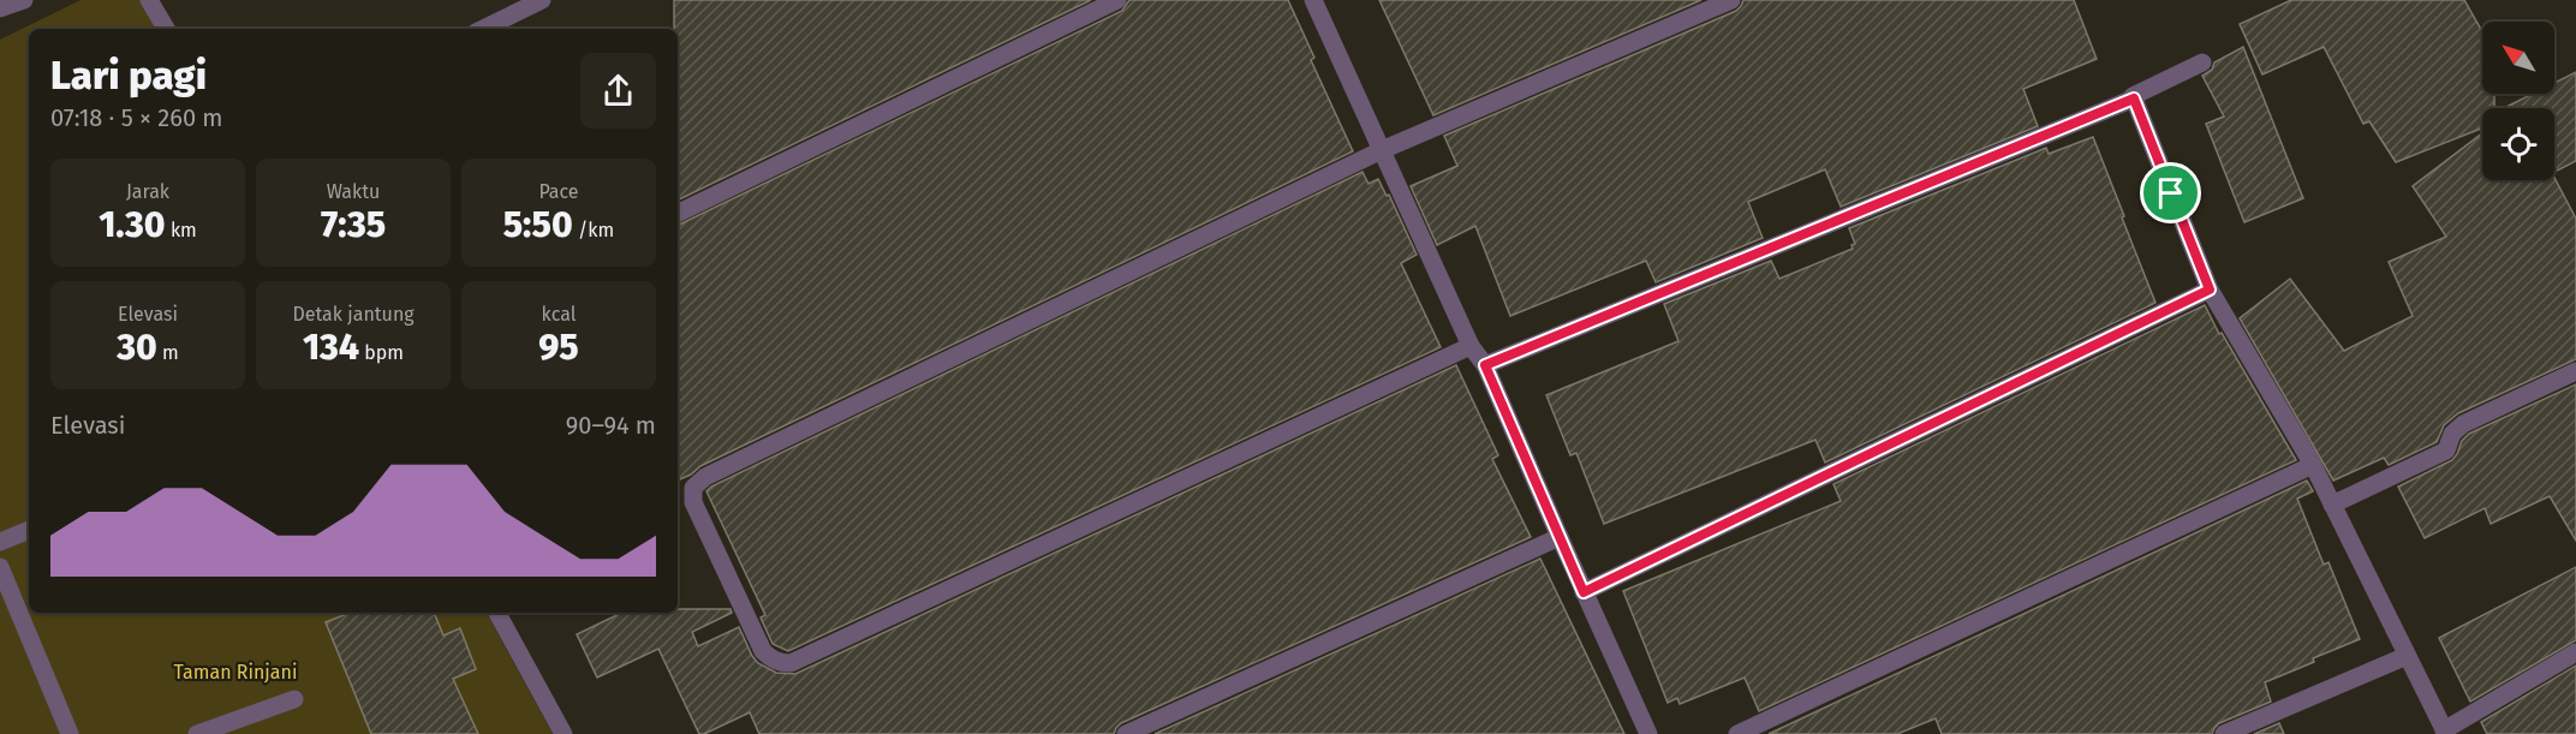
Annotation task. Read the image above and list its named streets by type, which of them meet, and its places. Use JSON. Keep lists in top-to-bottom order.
{
  "parks": ["Taman Rinjani"],
  "north": "top left",
  "page": {
    "heading": ["Lari pagi", "07:18 · 5 × 260 m"],
    "stats": [
      ["Jarak", "1.30 km"],
      ["Waktu", "7:35"],
      ["Pace", "5:50 /km"],
      ["Elevasi", "30 m"],
      ["Detak jantung", "134 bpm"],
      ["kcal", "95"]
    ],
    "chart": ["Elevasi", "90–94 m"]
  }
}
